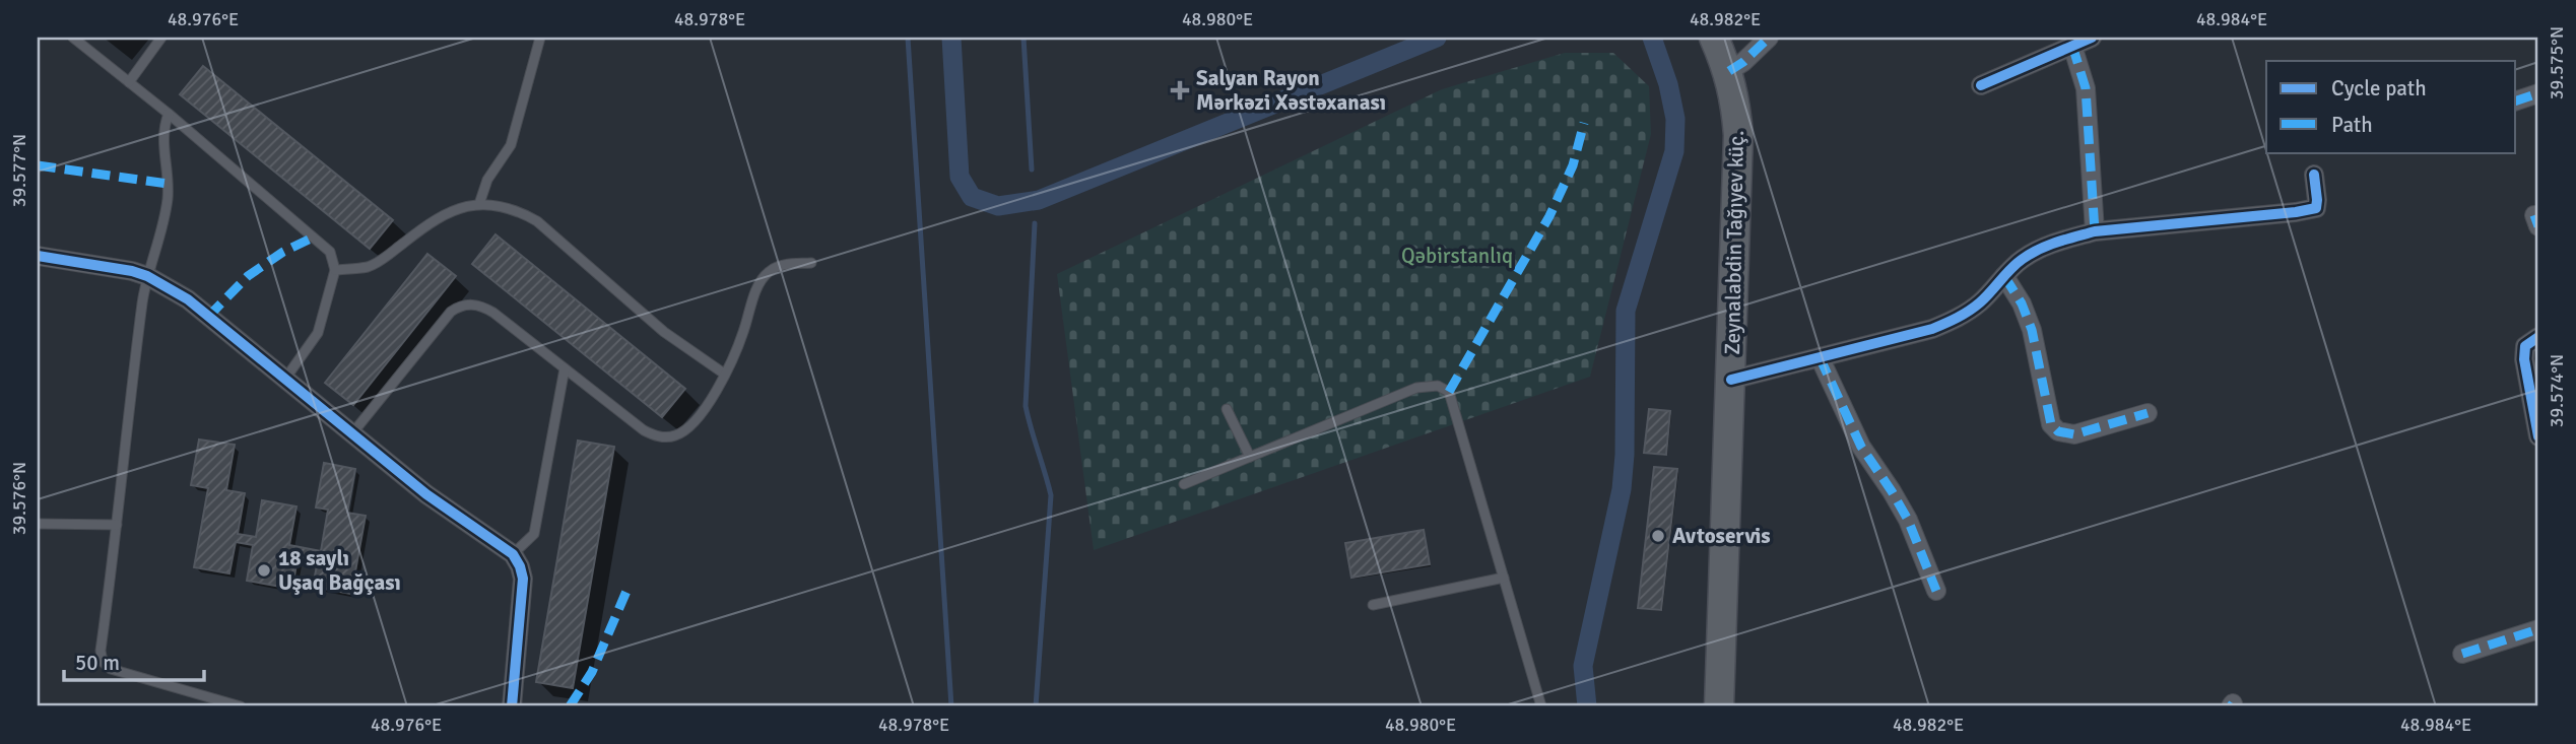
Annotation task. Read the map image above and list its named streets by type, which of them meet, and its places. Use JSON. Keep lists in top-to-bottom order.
{
  "streets": {
    "main road": ["Zeynalabdin Tağıyev küç."]
  },
  "parks": ["Qəbirstanlıq"],
  "places": {
    "health": ["Salyan Rayon Mərkəzi Xəstəxanası"],
    "other": ["Avtoservis", "18 saylı Uşaq Bağçası"]
  },
  "legend": ["Cycle path", "Path"],
  "scale_bar": "50 m",
  "coordinates": [
    "48.976°E",
    "48.978°E",
    "48.980°E",
    "48.982°E",
    "48.984°E",
    "39.575°N",
    "39.577°N",
    "39.574°N",
    "39.576°N"
  ]
}
